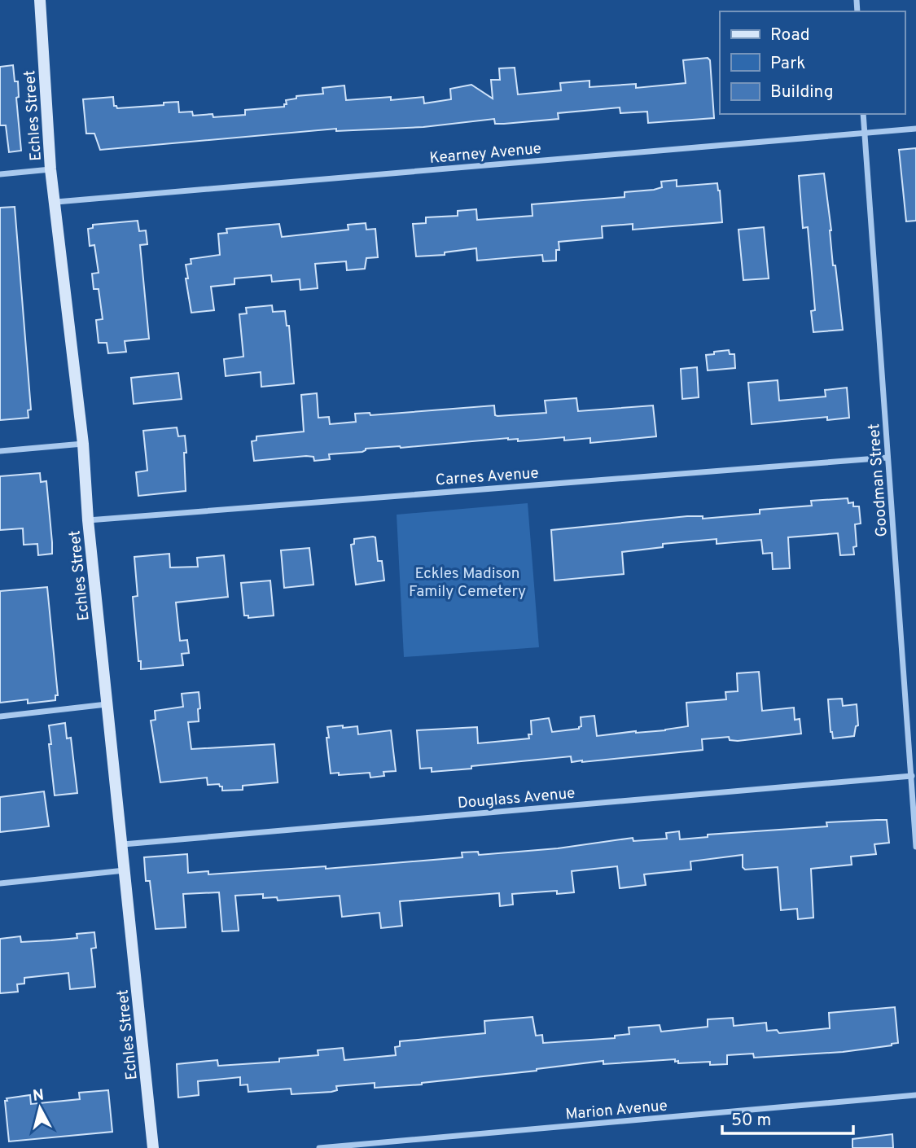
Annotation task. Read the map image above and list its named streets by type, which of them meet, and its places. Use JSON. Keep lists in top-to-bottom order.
{
  "streets": {
    "street": [
      "Echles Street",
      "Kearney Avenue",
      "Carnes Avenue",
      "Goodman Street",
      "Douglass Avenue",
      "Marion Avenue"
    ]
  },
  "crossings": [
    ["Echles Street", "Kearney Avenue"],
    ["Echles Street", "Carnes Avenue"],
    ["Echles Street", "Douglass Avenue"],
    ["Kearney Avenue", "Goodman Street"],
    ["Carnes Avenue", "Goodman Street"],
    ["Goodman Street", "Douglass Avenue"]
  ],
  "parks": ["Eckles Madison Family Cemetery"],
  "legend": ["Road", "Park", "Building"],
  "scale_bar": "50 m",
  "north": "top"
}
